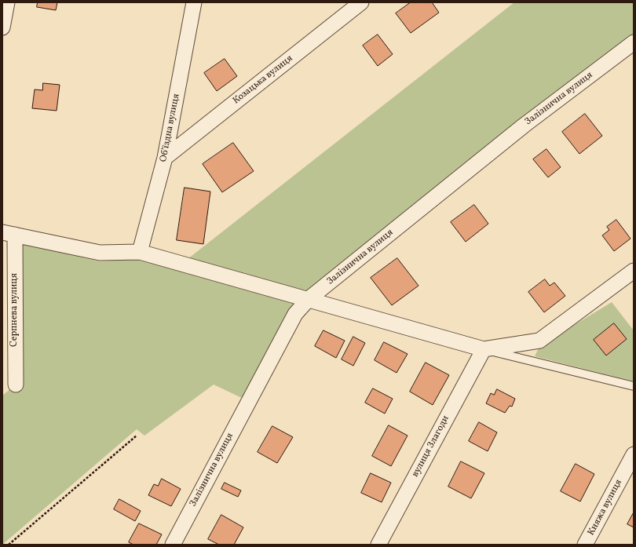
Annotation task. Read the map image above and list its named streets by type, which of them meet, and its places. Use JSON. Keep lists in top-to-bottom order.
{
  "streets": {
    "street": [
      "Козацька вулиця",
      "Залізнична вулиця",
      "Обʼїздна вулиця",
      "Серпнева вулиця",
      "вулиця Злагоди",
      "Княжа вулиця"
    ]
  },
  "crossings": [
    ["Козацька вулиця", "Обʼїздна вулиця"]
  ]
}
